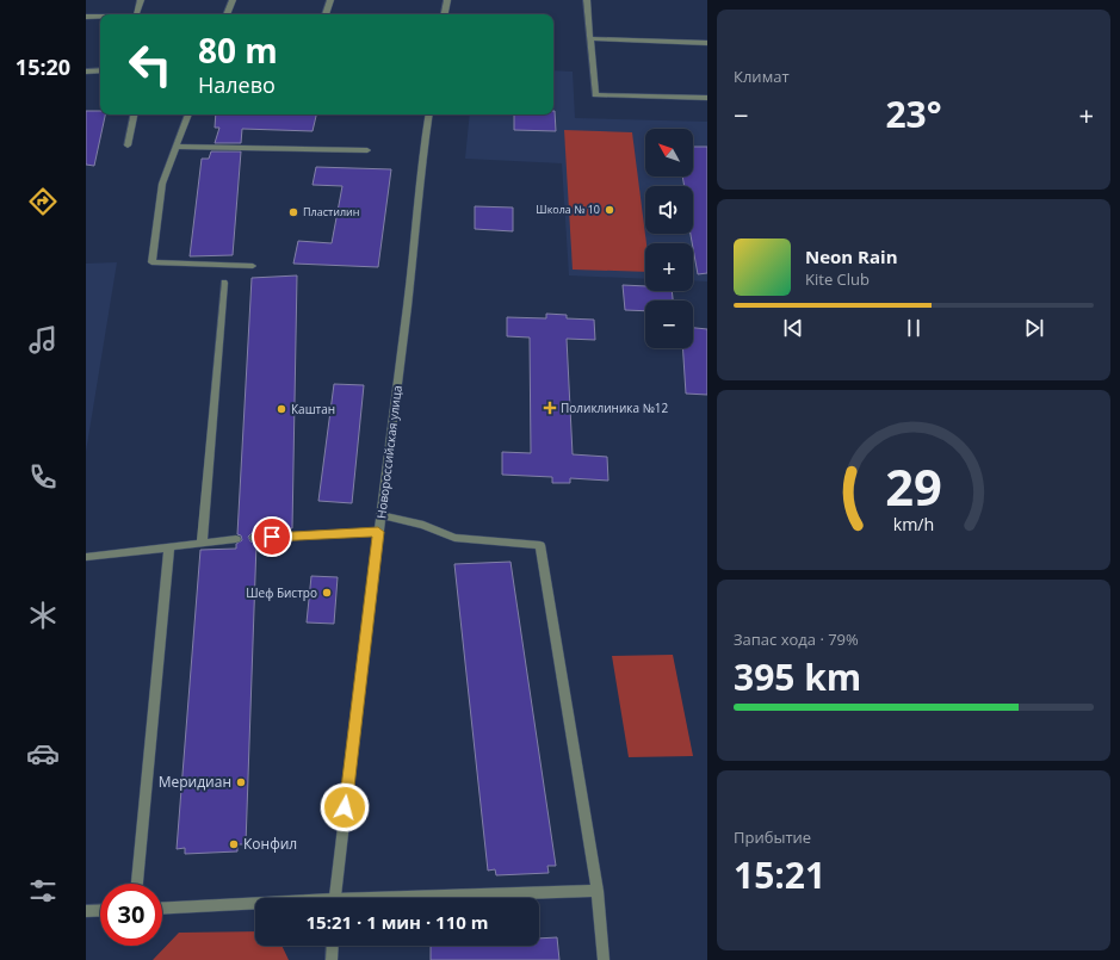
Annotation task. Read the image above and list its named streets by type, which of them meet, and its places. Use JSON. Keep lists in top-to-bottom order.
{
  "streets": {
    "street": ["Новороссийская улица"]
  },
  "places": {
    "other": [
      "Школа № 10",
      "Пластилин",
      "Каштан",
      "Шеф Бистро",
      "Меридиан",
      "Конфил"
    ],
    "health": ["Поликлиника №12"]
  },
  "north": "top left",
  "page": {
    "tabs": "15:20",
    "tile": [
      "Климат",
      ["Запас хода · 79%", "395 km"],
      ["Прибытие", "15:21"]
    ],
    "turn": ["80 m", "Налево"],
    "heat": ["−", "23°", "+"],
    "map_buttons": ["+", "−"],
    "song": ["Neon Rain", "Kite Club"],
    "limit": "30",
    "trip": "15:21 · 1 мин · 110 m",
    "gauge": ["29", "km/h"]
  }
}
